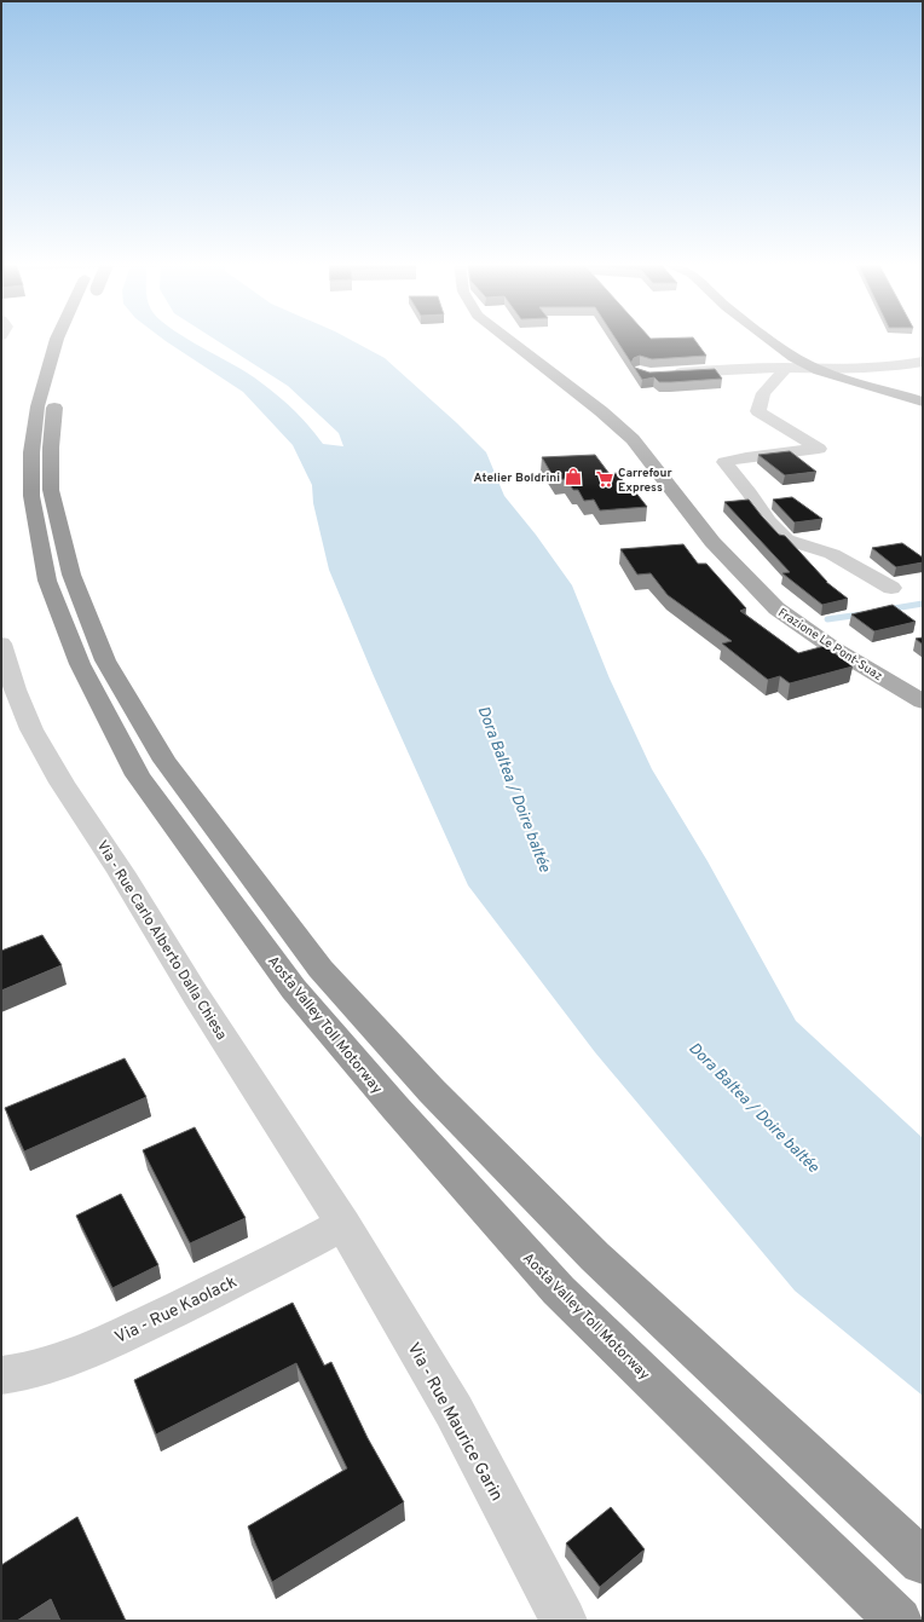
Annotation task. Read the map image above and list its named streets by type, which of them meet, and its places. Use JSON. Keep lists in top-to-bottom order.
{
  "streets": {
    "highway": ["Aosta Valley Toll Motorway"],
    "main road": ["Frazione Le Pont-Suaz"],
    "street": ["Via - Rue Carlo Alberto Dalla Chiesa", "Via - Rue Kaolack", "Via - Rue Maurice Garin"]
  },
  "crossings": [
    ["Via - Rue Carlo Alberto Dalla Chiesa", "Via - Rue Kaolack"],
    ["Via - Rue Carlo Alberto Dalla Chiesa", "Via - Rue Maurice Garin"],
    ["Via - Rue Kaolack", "Via - Rue Maurice Garin"]
  ],
  "water": ["Dora Baltea / Doire baltée"],
  "places": {
    "shop": ["Atelier Boldrini"],
    "supermarket": ["Carrefour Express"]
  }
}
